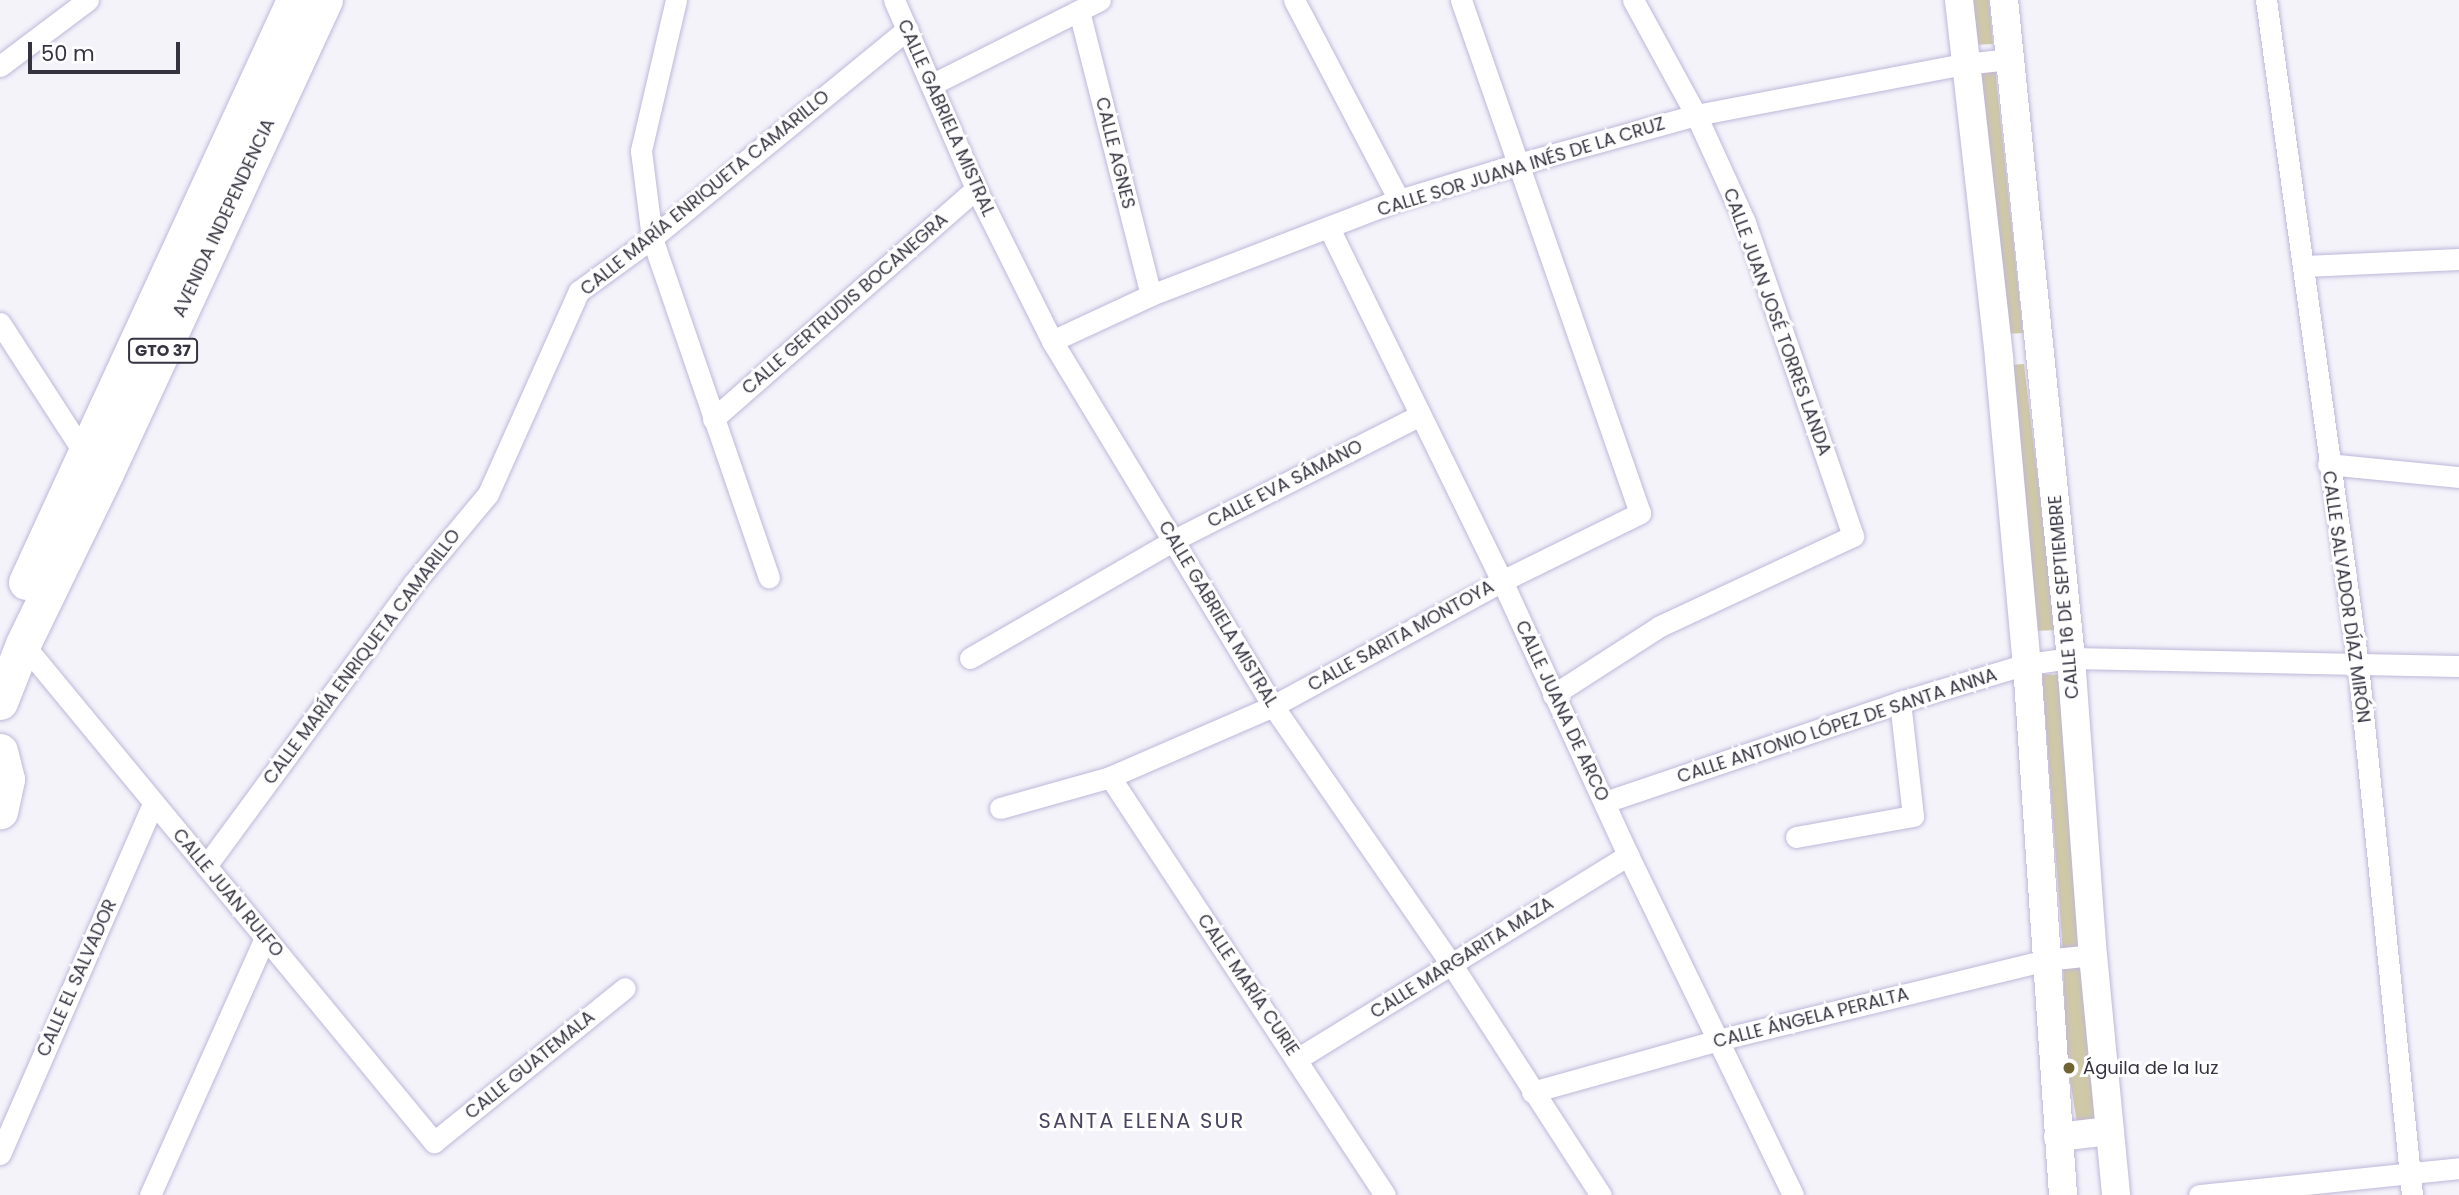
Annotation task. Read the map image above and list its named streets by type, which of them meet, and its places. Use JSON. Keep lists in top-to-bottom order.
{
  "streets": {
    "main road": ["AVENIDA INDEPENDENCIA", "GTO 37"],
    "street": [
      "CALLE GABRIELA MISTRAL",
      "CALLE AGNES",
      "CALLE SOR JUANA INÉS DE LA CRUZ",
      "CALLE MARÍA ENRIQUETA CAMARILLO",
      "CALLE GERTRUDIS BOCANEGRA",
      "CALLE JUAN JOSÉ TORRES LANDA",
      "CALLE EVA SÁMANO",
      "CALLE 16 DE SEPTIEMBRE",
      "CALLE SALVADOR DÍAZ MIRÓN",
      "CALLE SARITA MONTOYA",
      "CALLE JUANA DE ARCO",
      "CALLE ANTONIO LÓPEZ DE SANTA ANNA",
      "CALLE JUAN RULFO",
      "CALLE MARGARITA MAZA",
      "CALLE EL SALVADOR",
      "CALLE MARÍA CURIE",
      "CALLE ÁNGELA PERALTA",
      "CALLE GUATEMALA"
    ]
  },
  "crossings": [
    ["CALLE GABRIELA MISTRAL", "CALLE SOR JUANA INÉS DE LA CRUZ"],
    ["CALLE GABRIELA MISTRAL", "CALLE MARÍA ENRIQUETA CAMARILLO"],
    ["CALLE GABRIELA MISTRAL", "CALLE GERTRUDIS BOCANEGRA"],
    ["CALLE GABRIELA MISTRAL", "CALLE EVA SÁMANO"],
    ["CALLE GABRIELA MISTRAL", "CALLE SARITA MONTOYA"],
    ["CALLE GABRIELA MISTRAL", "CALLE MARGARITA MAZA"],
    ["CALLE GABRIELA MISTRAL", "CALLE ÁNGELA PERALTA"],
    ["CALLE AGNES", "CALLE SOR JUANA INÉS DE LA CRUZ"],
    ["CALLE SOR JUANA INÉS DE LA CRUZ", "CALLE JUAN JOSÉ TORRES LANDA"],
    ["CALLE SOR JUANA INÉS DE LA CRUZ", "CALLE 16 DE SEPTIEMBRE"],
    ["CALLE SOR JUANA INÉS DE LA CRUZ", "CALLE SARITA MONTOYA"],
    ["CALLE SOR JUANA INÉS DE LA CRUZ", "CALLE JUANA DE ARCO"],
    ["CALLE MARÍA ENRIQUETA CAMARILLO", "CALLE JUAN RULFO"],
    ["AVENIDA INDEPENDENCIA", "CALLE JUAN RULFO"],
    ["CALLE JUAN JOSÉ TORRES LANDA", "CALLE JUANA DE ARCO"],
    ["CALLE EVA SÁMANO", "CALLE JUANA DE ARCO"],
    ["CALLE 16 DE SEPTIEMBRE", "CALLE ANTONIO LÓPEZ DE SANTA ANNA"],
    ["CALLE 16 DE SEPTIEMBRE", "CALLE ÁNGELA PERALTA"],
    ["CALLE SALVADOR DÍAZ MIRÓN", "CALLE ANTONIO LÓPEZ DE SANTA ANNA"],
    ["CALLE SARITA MONTOYA", "CALLE JUANA DE ARCO"],
    ["CALLE SARITA MONTOYA", "CALLE MARÍA CURIE"],
    ["CALLE JUANA DE ARCO", "CALLE ANTONIO LÓPEZ DE SANTA ANNA"],
    ["CALLE JUANA DE ARCO", "CALLE MARGARITA MAZA"],
    ["CALLE JUANA DE ARCO", "CALLE ÁNGELA PERALTA"],
    ["CALLE JUAN RULFO", "CALLE EL SALVADOR"],
    ["CALLE JUAN RULFO", "CALLE GUATEMALA"],
    ["CALLE MARGARITA MAZA", "CALLE MARÍA CURIE"]
  ],
  "districts": ["SANTA ELENA SUR"],
  "places": ["Águila de la luz"],
  "scale_bar": "50 m"
}
